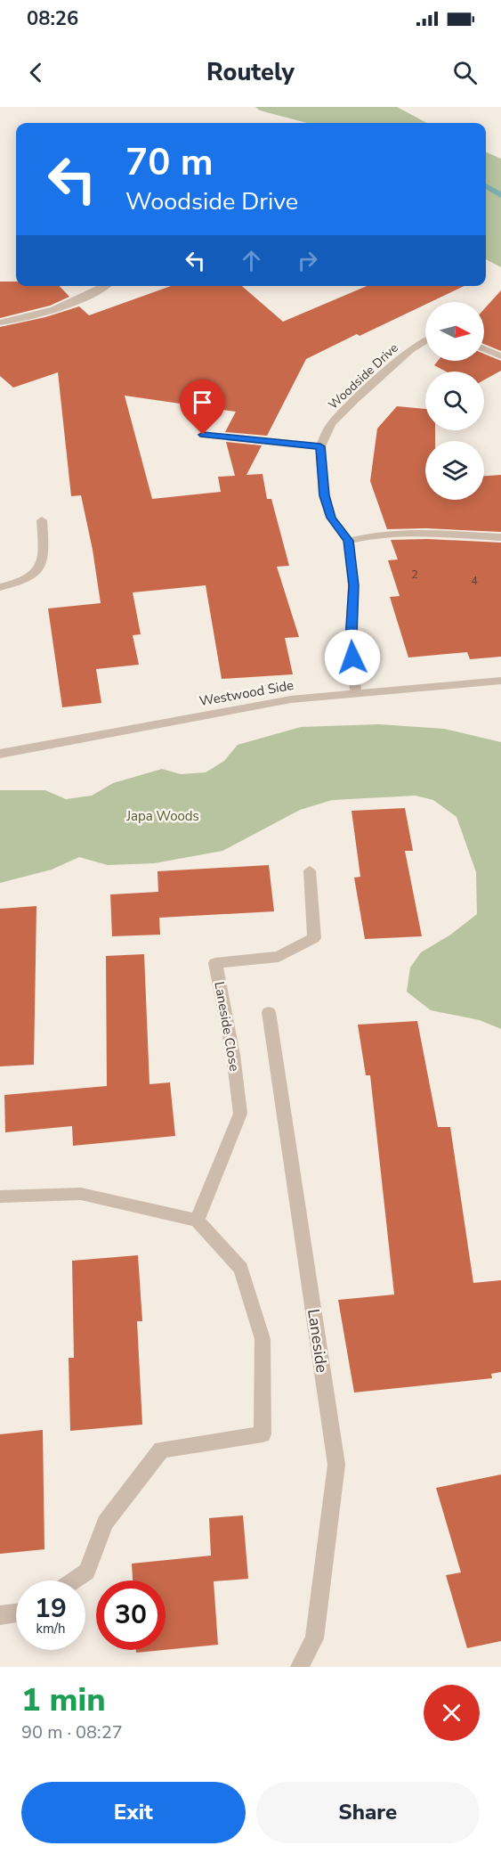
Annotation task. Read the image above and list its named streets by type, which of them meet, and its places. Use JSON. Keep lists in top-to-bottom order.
{
  "streets": {
    "street": [
      "Woodside Drive",
      "Westwood Side",
      "Laneside Close",
      "Laneside"
    ]
  },
  "parks": ["Japa Woods"],
  "house_numbers": ["2", "4"],
  "north": "right",
  "page": {
    "status": "08:26",
    "header": "Routely",
    "turn": ["70 m", "Woodside Drive"],
    "speed": "19 km/h",
    "limit": "30",
    "heading": ["1 min", "90 m · 08:27"],
    "buttons": ["Exit", "Share"]
  }
}
